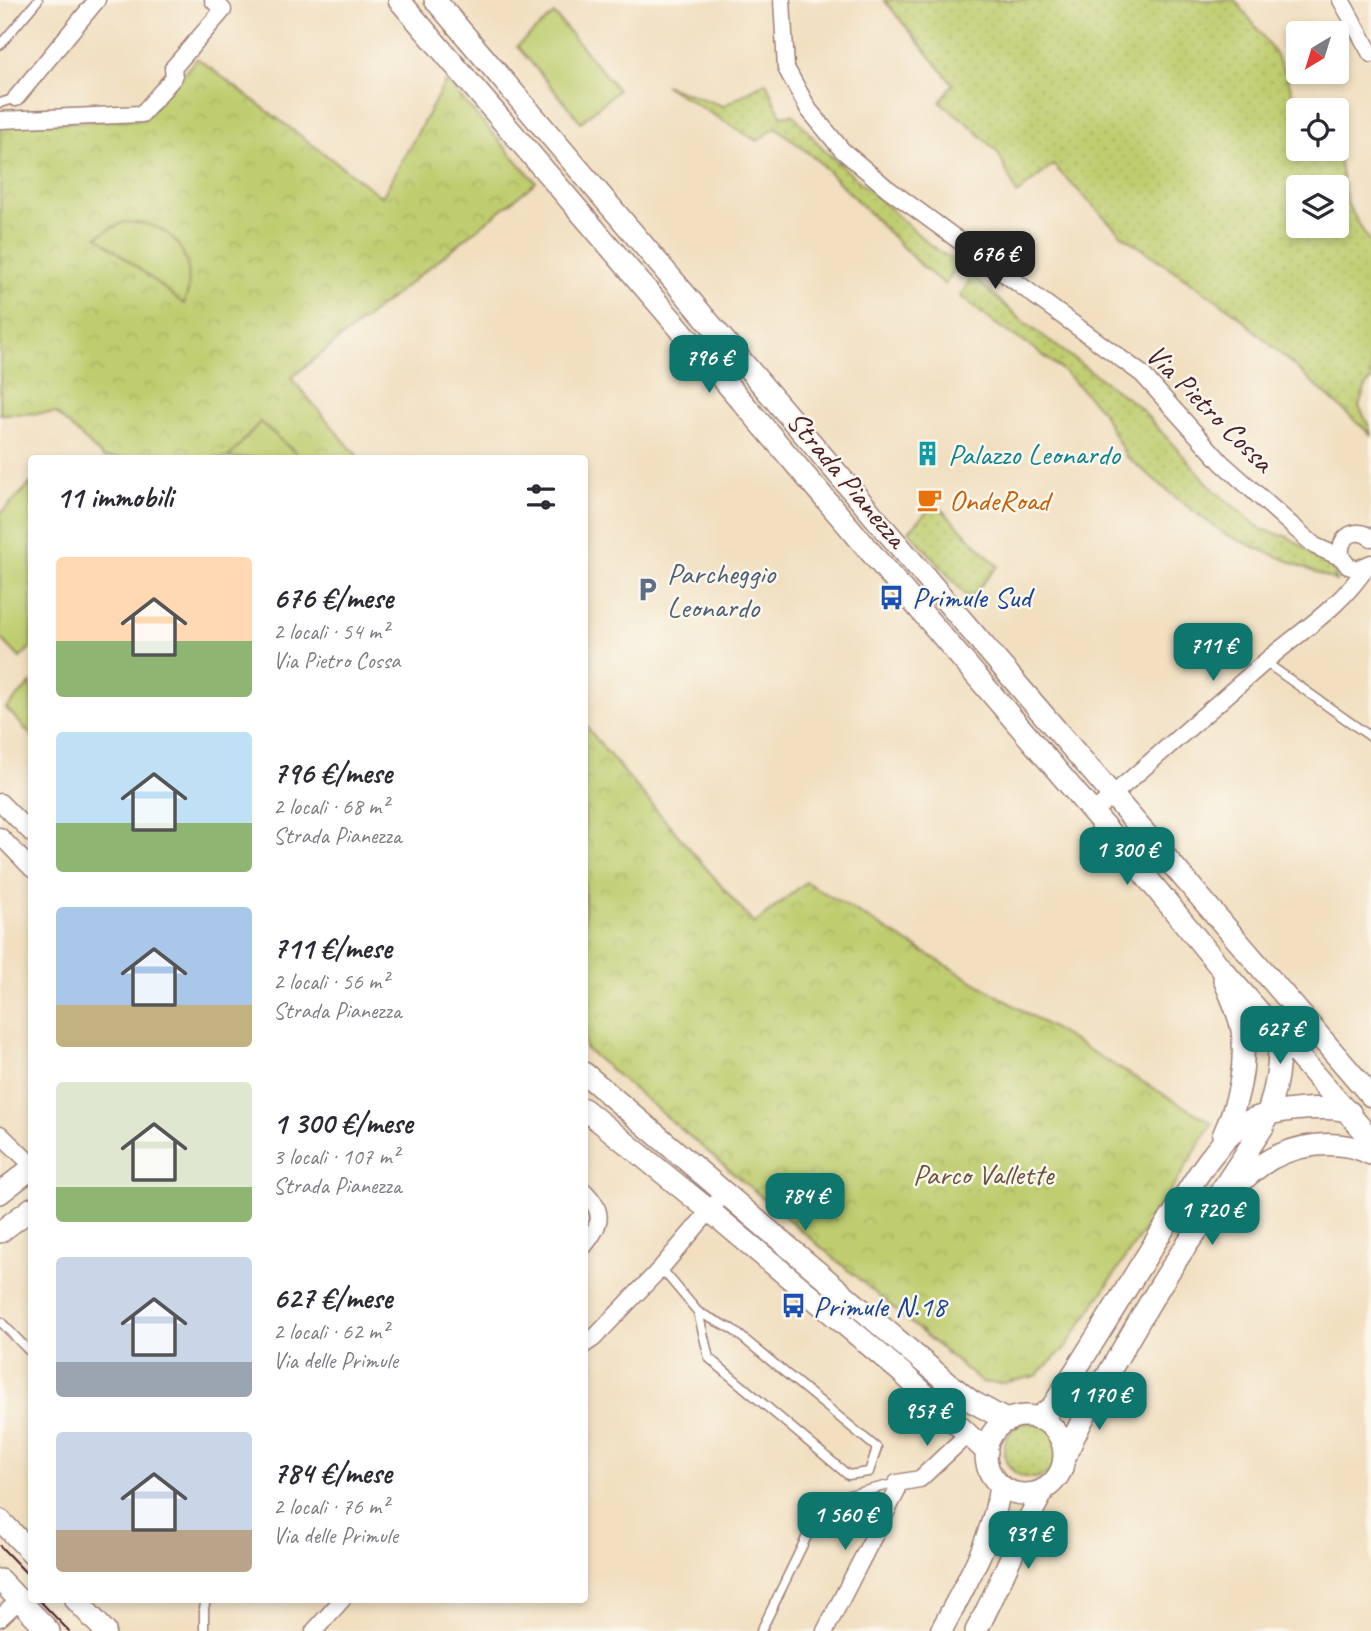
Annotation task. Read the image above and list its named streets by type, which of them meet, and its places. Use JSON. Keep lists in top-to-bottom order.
{
  "streets": {
    "main road": ["Strada Pianezza"],
    "street": ["Via Pietro Cossa"]
  },
  "parks": ["Parco Vallette"],
  "places": {
    "building": ["Palazzo Leonardo"],
    "cafe": ["OndeRoad"],
    "parking": ["Parcheggio Leonardo"],
    "bus stop": ["Primule Sud", "Primule N.18"]
  },
  "north": "bottom left",
  "page": {
    "price": [
      "676 €",
      "796 €",
      "711 €",
      "1 300 €",
      "627 €",
      "784 €",
      "1 720 €",
      "1 170 €",
      "957 €",
      "1 560 €",
      "931 €"
    ],
    "heading": "11 immobili",
    "list": [
      {
        "name": "676 €/mese",
        "note": "2 locali · 54 m² · Via Pietro Cossa"
      },
      {
        "name": "796 €/mese",
        "note": "2 locali · 68 m² · Strada Pianezza"
      },
      {
        "name": "711 €/mese",
        "note": "2 locali · 56 m² · Strada Pianezza"
      },
      {
        "name": "1 300 €/mese",
        "note": "3 locali · 107 m² · Strada Pianezza"
      },
      {
        "name": "627 €/mese",
        "note": "2 locali · 62 m² · Via delle Primule"
      },
      {
        "name": "784 €/mese",
        "note": "2 locali · 76 m² · Via delle Primule"
      }
    ]
  }
}
